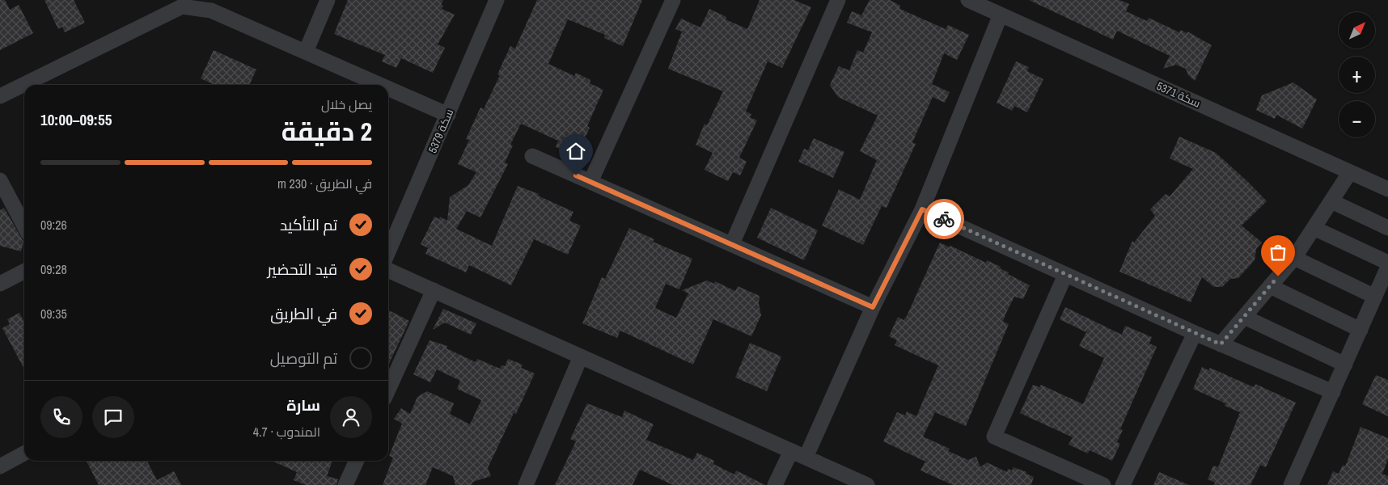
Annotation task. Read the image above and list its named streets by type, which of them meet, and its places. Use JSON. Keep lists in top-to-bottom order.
{
  "streets": {
    "street": ["سكة 5371", "سكة 5379"]
  },
  "north": "top right",
  "page": {
    "map_buttons": ["+", "−"],
    "heading": ["2 دقيقة", "يصل خلال", "09:55–10:00"],
    "panel": ["سارة", "المندوب · 4.7"],
    "bar": "في الطريق · 230 m",
    "list": [
      ["تم التأكيد", "09:26"],
      ["قيد التحضير", "09:28"],
      ["في الطريق", "09:35"],
      "تم التوصيل"
    ]
  }
}
